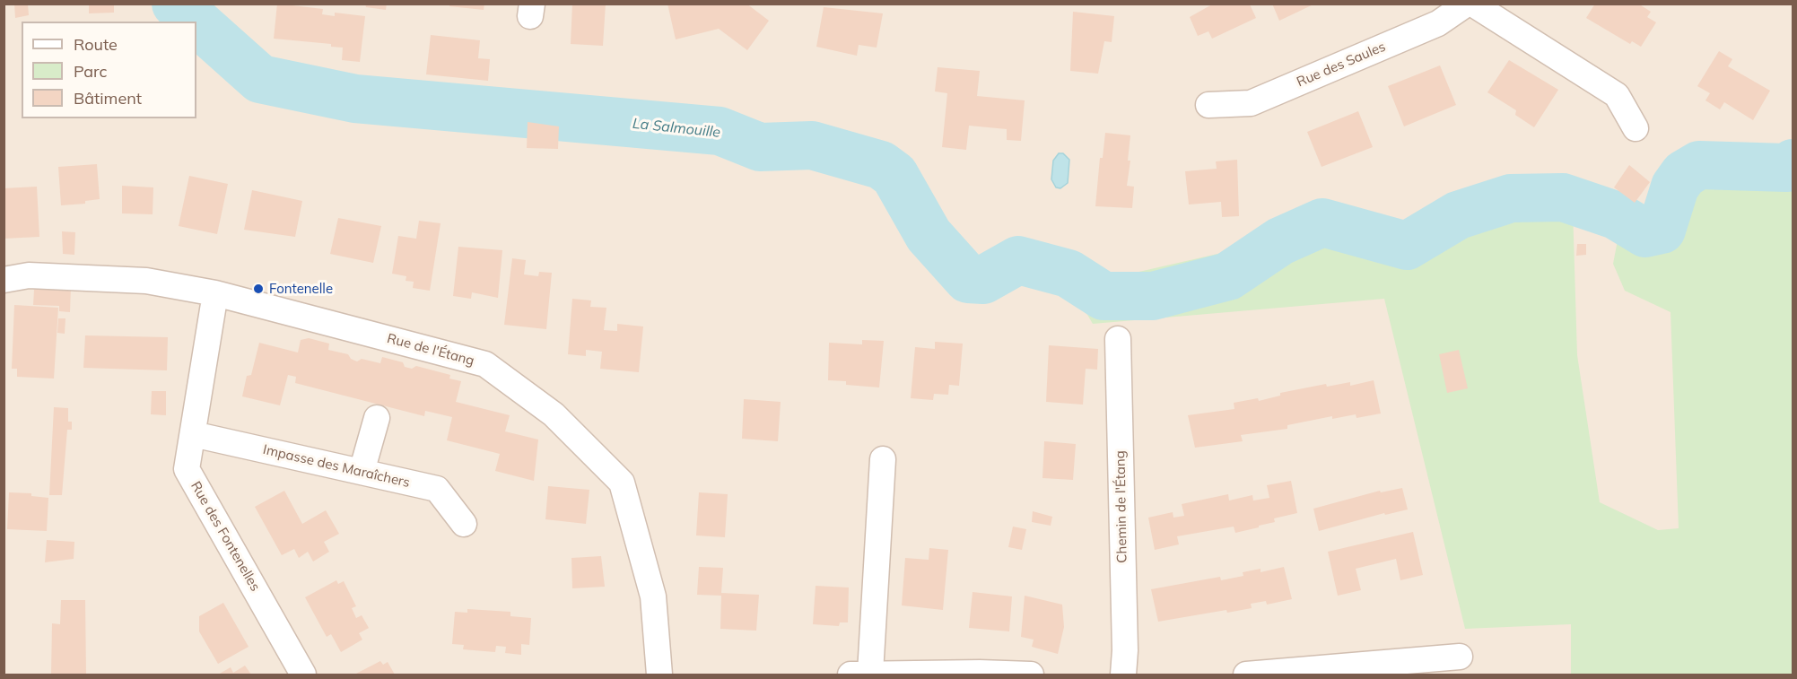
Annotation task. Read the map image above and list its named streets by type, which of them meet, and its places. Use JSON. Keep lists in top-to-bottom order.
{
  "streets": {
    "street": [
      "Rue des Saules",
      "Rue de l'Étang",
      "Impasse des Maraîchers",
      "Chemin de l'Étang",
      "Rue des Fontenelles"
    ]
  },
  "crossings": [
    ["Rue de l'Étang", "Rue des Fontenelles"],
    ["Impasse des Maraîchers", "Rue des Fontenelles"]
  ],
  "water": ["La Salmouille"],
  "places": ["Fontenelle"],
  "legend": ["Route", "Parc", "Bâtiment"]
}
